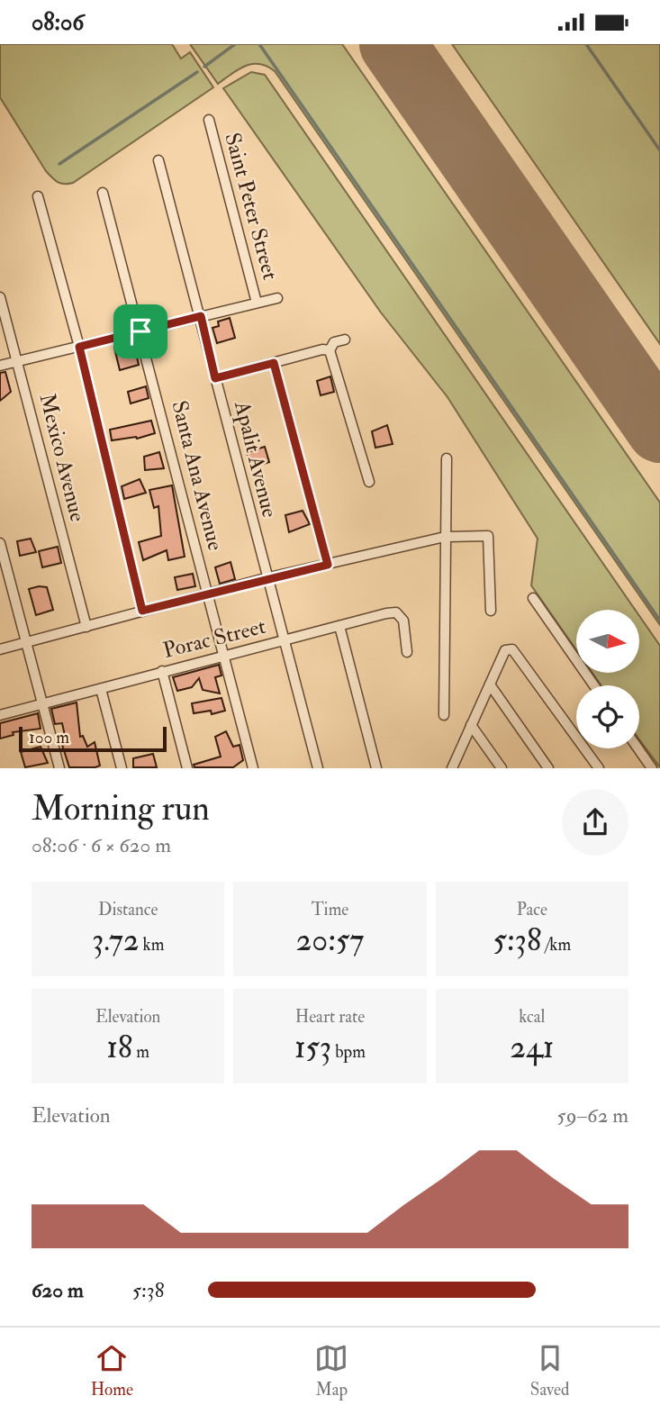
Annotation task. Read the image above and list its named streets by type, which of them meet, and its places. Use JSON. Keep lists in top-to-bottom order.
{
  "streets": {
    "street": [
      "Saint Peter Street",
      "Mexico Avenue",
      "Apalit Avenue",
      "Santa Ana Avenue",
      "Porac Street"
    ]
  },
  "crossings": [
    ["Apalit Avenue", "Porac Street"],
    ["Santa Ana Avenue", "Porac Street"]
  ],
  "scale_bar": "100 m",
  "north": "right",
  "page": {
    "status": "08:06",
    "scale": "100 m",
    "heading": ["Morning run", "08:06 · 6 × 620 m"],
    "stats": [
      ["Distance", "3.72 km"],
      ["Time", "20:57"],
      ["Pace", "5:38 /km"],
      ["Elevation", "18 m"],
      ["Heart rate", "153 bpm"],
      ["kcal", "241"]
    ],
    "chart": ["Elevation", "59–62 m"],
    "list": [
      {
        "name": "620 m",
        "note": "5:38"
      }
    ],
    "tabs": ["Home", "Map", "Saved"]
  }
}
